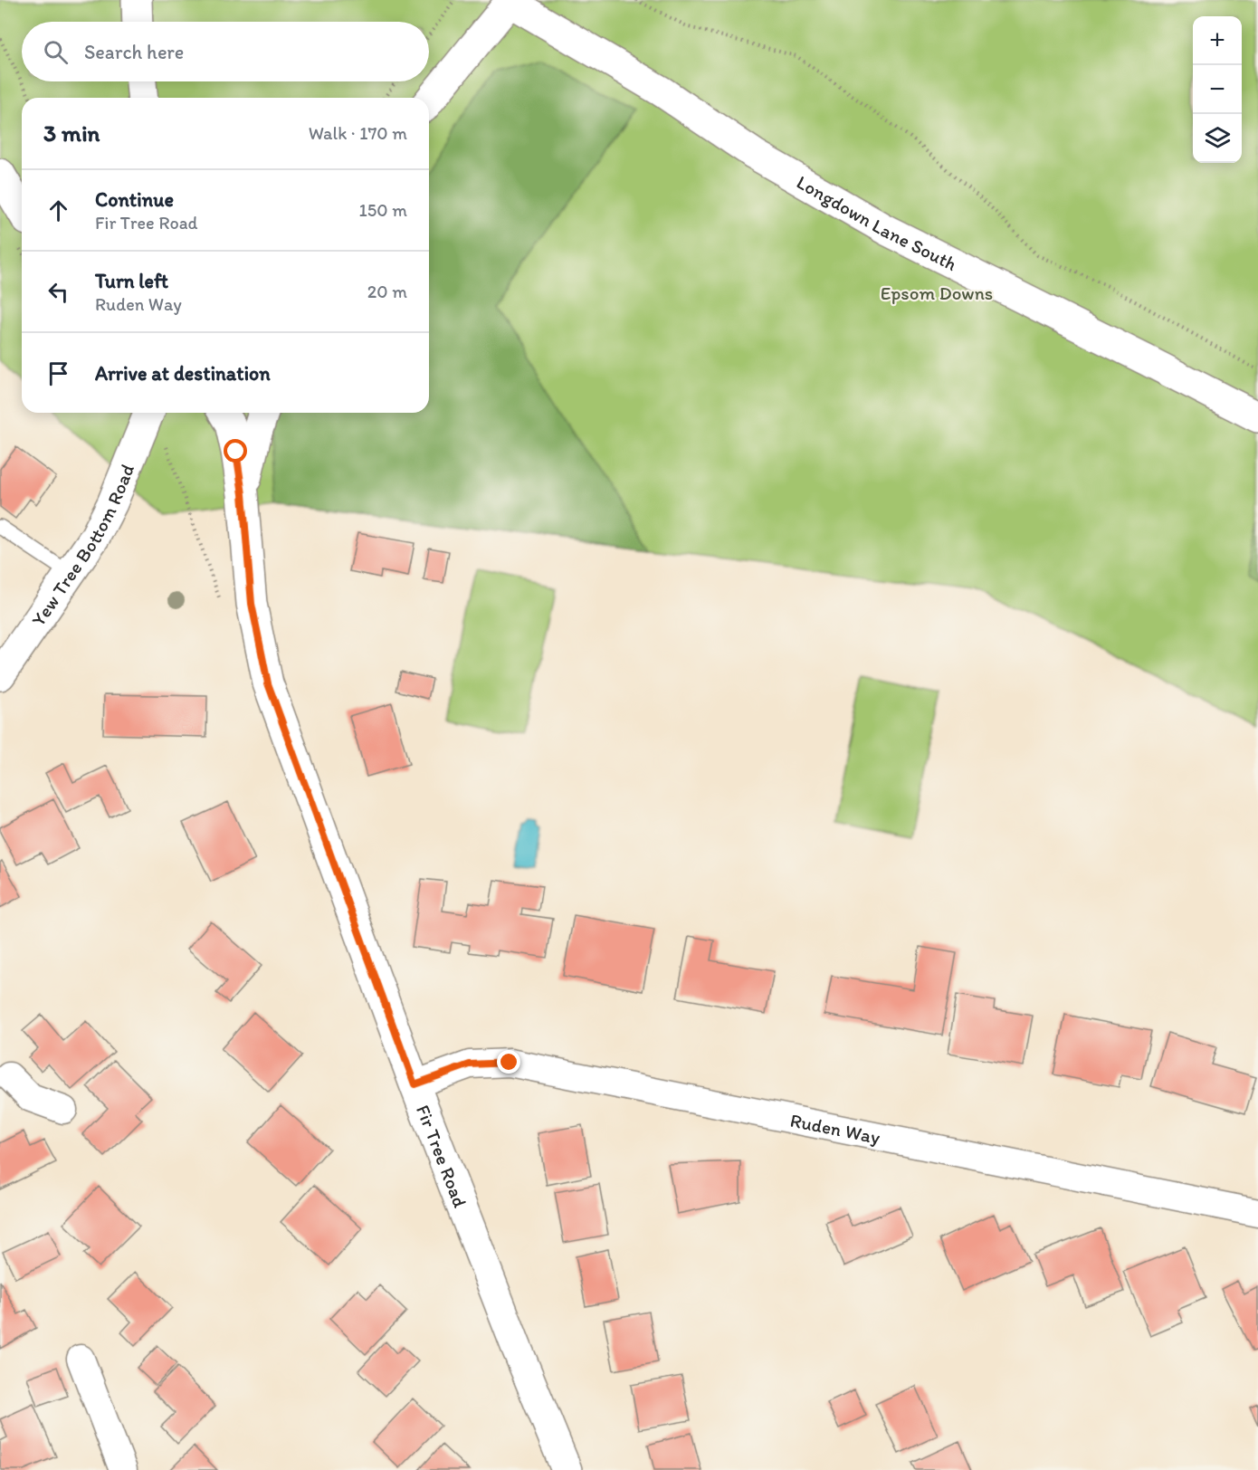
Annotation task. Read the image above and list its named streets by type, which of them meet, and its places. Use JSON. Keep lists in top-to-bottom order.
{
  "streets": {
    "main road": ["Longdown Lane South", "Yew Tree Bottom Road", "Fir Tree Road"],
    "street": ["Ruden Way"]
  },
  "crossings": [
    ["Ruden Way", "Fir Tree Road"]
  ],
  "parks": ["Epsom Downs"],
  "page": {
    "map_buttons": ["+", "−"],
    "search": "Search here",
    "heading": ["3 min", "Walk · 170 m"],
    "list": [
      ["Continue", "Fir Tree Road", "150 m"],
      ["Turn left", "Ruden Way", "20 m"],
      "Arrive at destination"
    ]
  }
}
